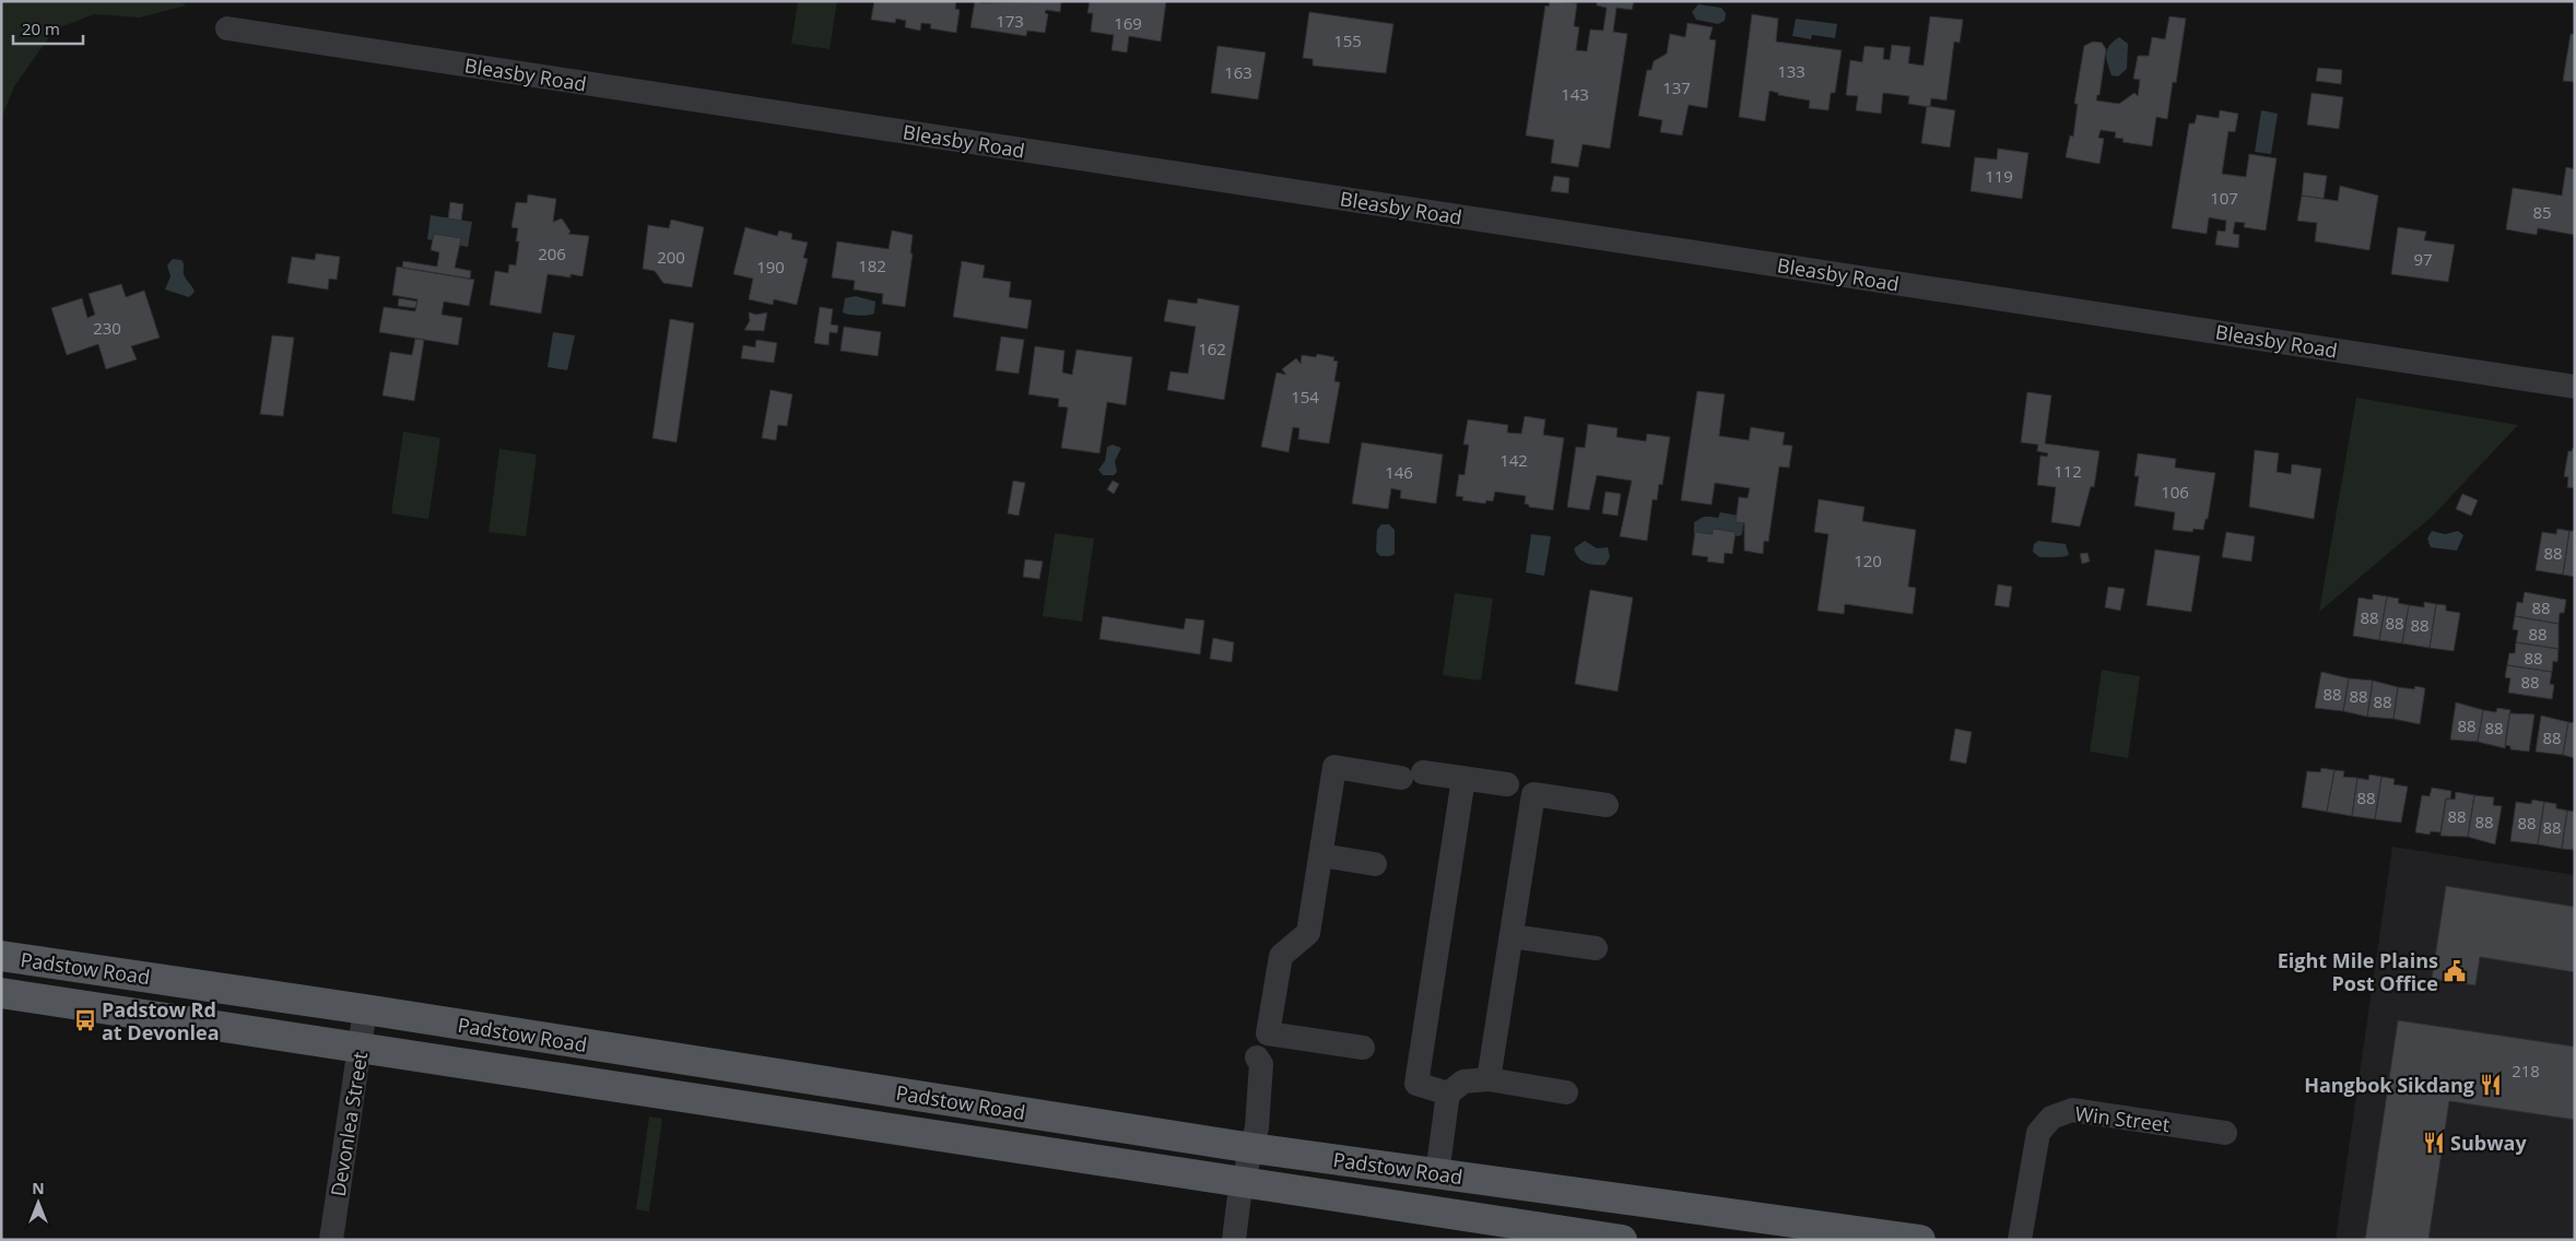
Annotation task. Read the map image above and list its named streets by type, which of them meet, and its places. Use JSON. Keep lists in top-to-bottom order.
{
  "streets": {
    "main road": ["Padstow Road"],
    "street": ["Bleasby Road", "Win Street", "Devonlea Street"]
  },
  "crossings": [
    ["Padstow Road", "Devonlea Street"]
  ],
  "places": {
    "public building": ["Eight Mile Plains Post Office"],
    "bus stop": ["Padstow Rd at Devonlea"],
    "restaurant": ["Hangbok Sikdang", "Subway"]
  },
  "house_numbers": [
    "173",
    "169",
    "155",
    "133",
    "163",
    "137",
    "143",
    "119",
    "107",
    "85",
    "206",
    "200",
    "97",
    "182",
    "190",
    "230",
    "162",
    "154",
    "142",
    "112",
    "146",
    "106",
    "88",
    "120",
    "88",
    "88",
    "88",
    "88",
    "88",
    "88",
    "88",
    "88",
    "88",
    "88",
    "88",
    "88",
    "88",
    "88",
    "88",
    "88",
    "88",
    "88",
    "218"
  ],
  "scale_bar": "20 m",
  "north": "top"
}
